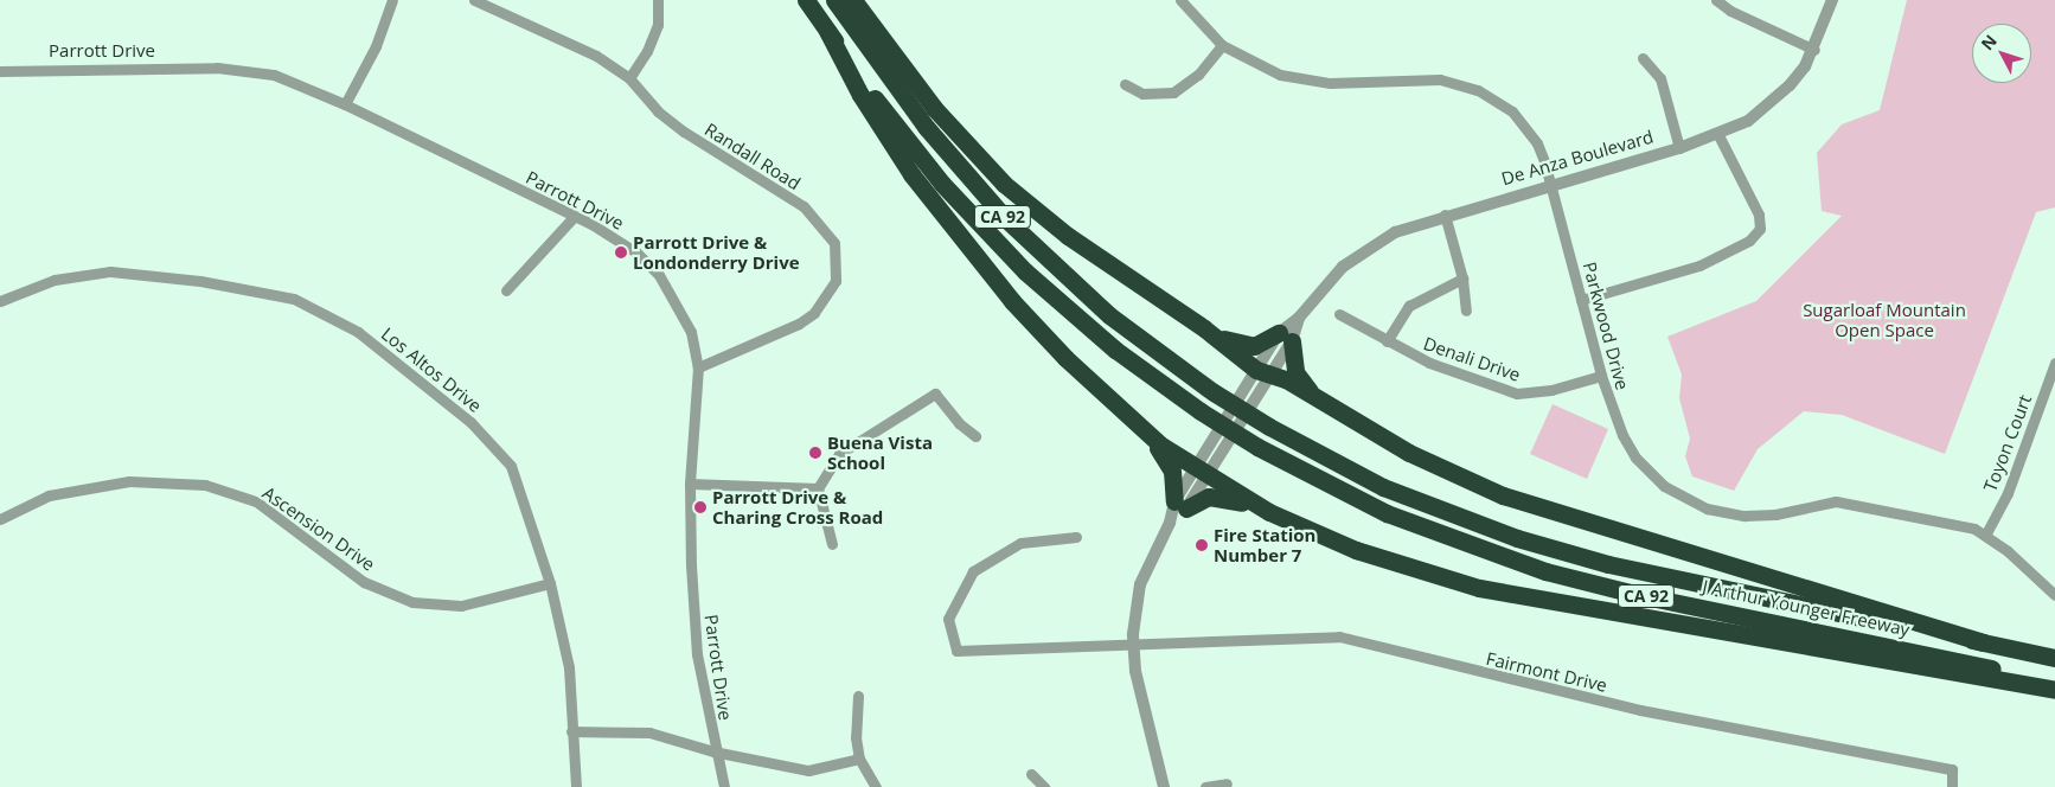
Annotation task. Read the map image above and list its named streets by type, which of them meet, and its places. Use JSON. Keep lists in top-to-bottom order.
{
  "streets": {
    "highway": ["CA 92", "J Arthur Younger Freeway"],
    "street": [
      "Parrott Drive",
      "Randall Road",
      "De Anza Boulevard",
      "Parkwood Drive",
      "Denali Drive",
      "Los Altos Drive",
      "Toyon Court",
      "Ascension Drive",
      "Fairmont Drive"
    ]
  },
  "crossings": [
    ["Parrott Drive", "Randall Road"],
    ["De Anza Boulevard", "Parkwood Drive"],
    ["De Anza Boulevard", "Fairmont Drive"],
    ["Parkwood Drive", "Denali Drive"],
    ["Parkwood Drive", "Toyon Court"],
    ["Los Altos Drive", "Ascension Drive"]
  ],
  "parks": ["Sugarloaf Mountain Open Space"],
  "places": [
    "Parrott Drive & Londonderry Drive",
    "Buena Vista School",
    "Parrott Drive & Charing Cross Road",
    "Fire Station Number 7"
  ],
  "north": "top left"
}
